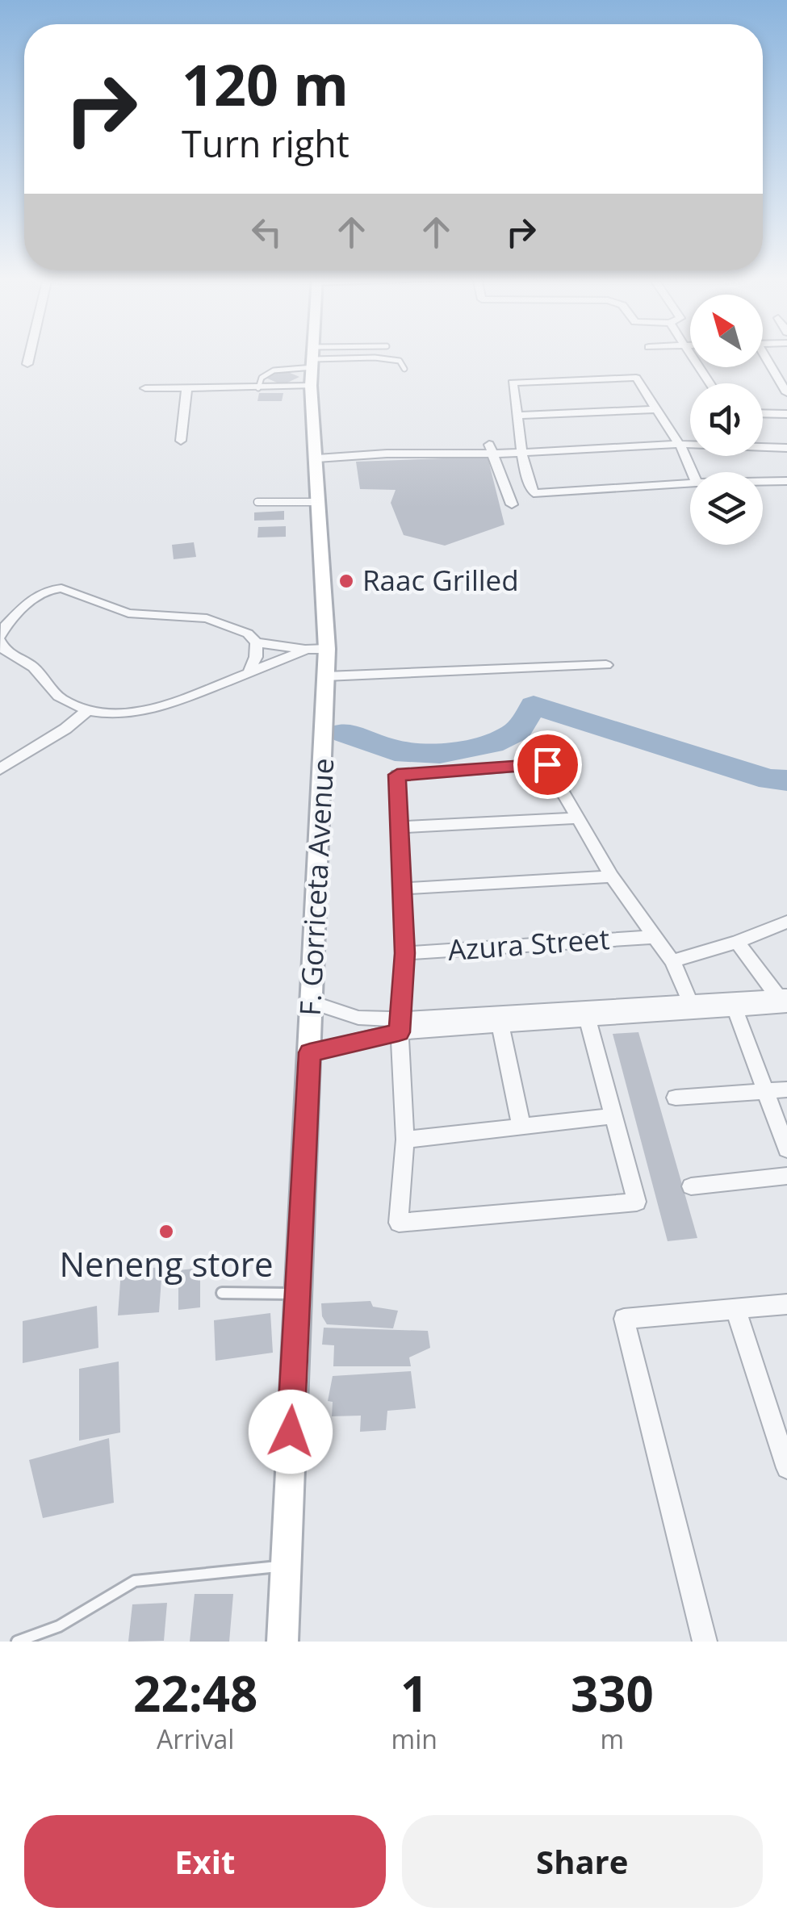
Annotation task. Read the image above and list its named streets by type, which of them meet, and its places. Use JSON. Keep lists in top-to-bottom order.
{
  "streets": {
    "main road": ["F. Gorriceta Avenue"],
    "street": ["Azura Street"]
  },
  "places": ["Raac Grilled", "Neneng store"],
  "north": "top left",
  "page": {
    "turn": ["120 m", "Turn right"],
    "eta": [
      "22:48",
      "Arrival",
      "1",
      "min",
      "330",
      "m"
    ],
    "buttons": ["Exit", "Share"]
  }
}
